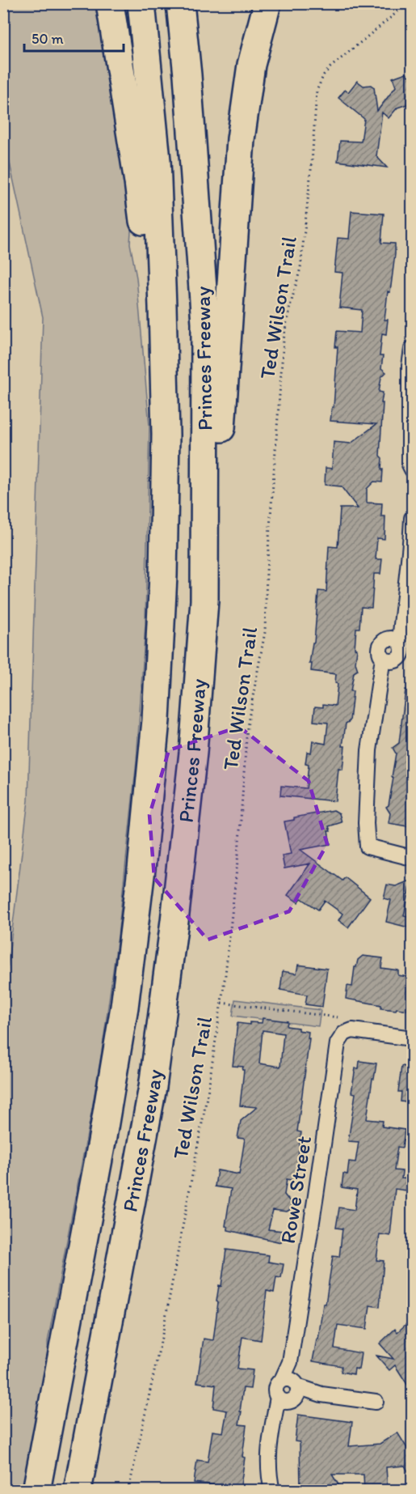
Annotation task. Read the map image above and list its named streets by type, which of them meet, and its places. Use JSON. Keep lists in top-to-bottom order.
{
  "streets": {
    "highway": ["Princes Freeway"],
    "street": ["Rowe Street"],
    "path": ["Ted Wilson Trail"]
  },
  "scale_bar": "50 m"
}
